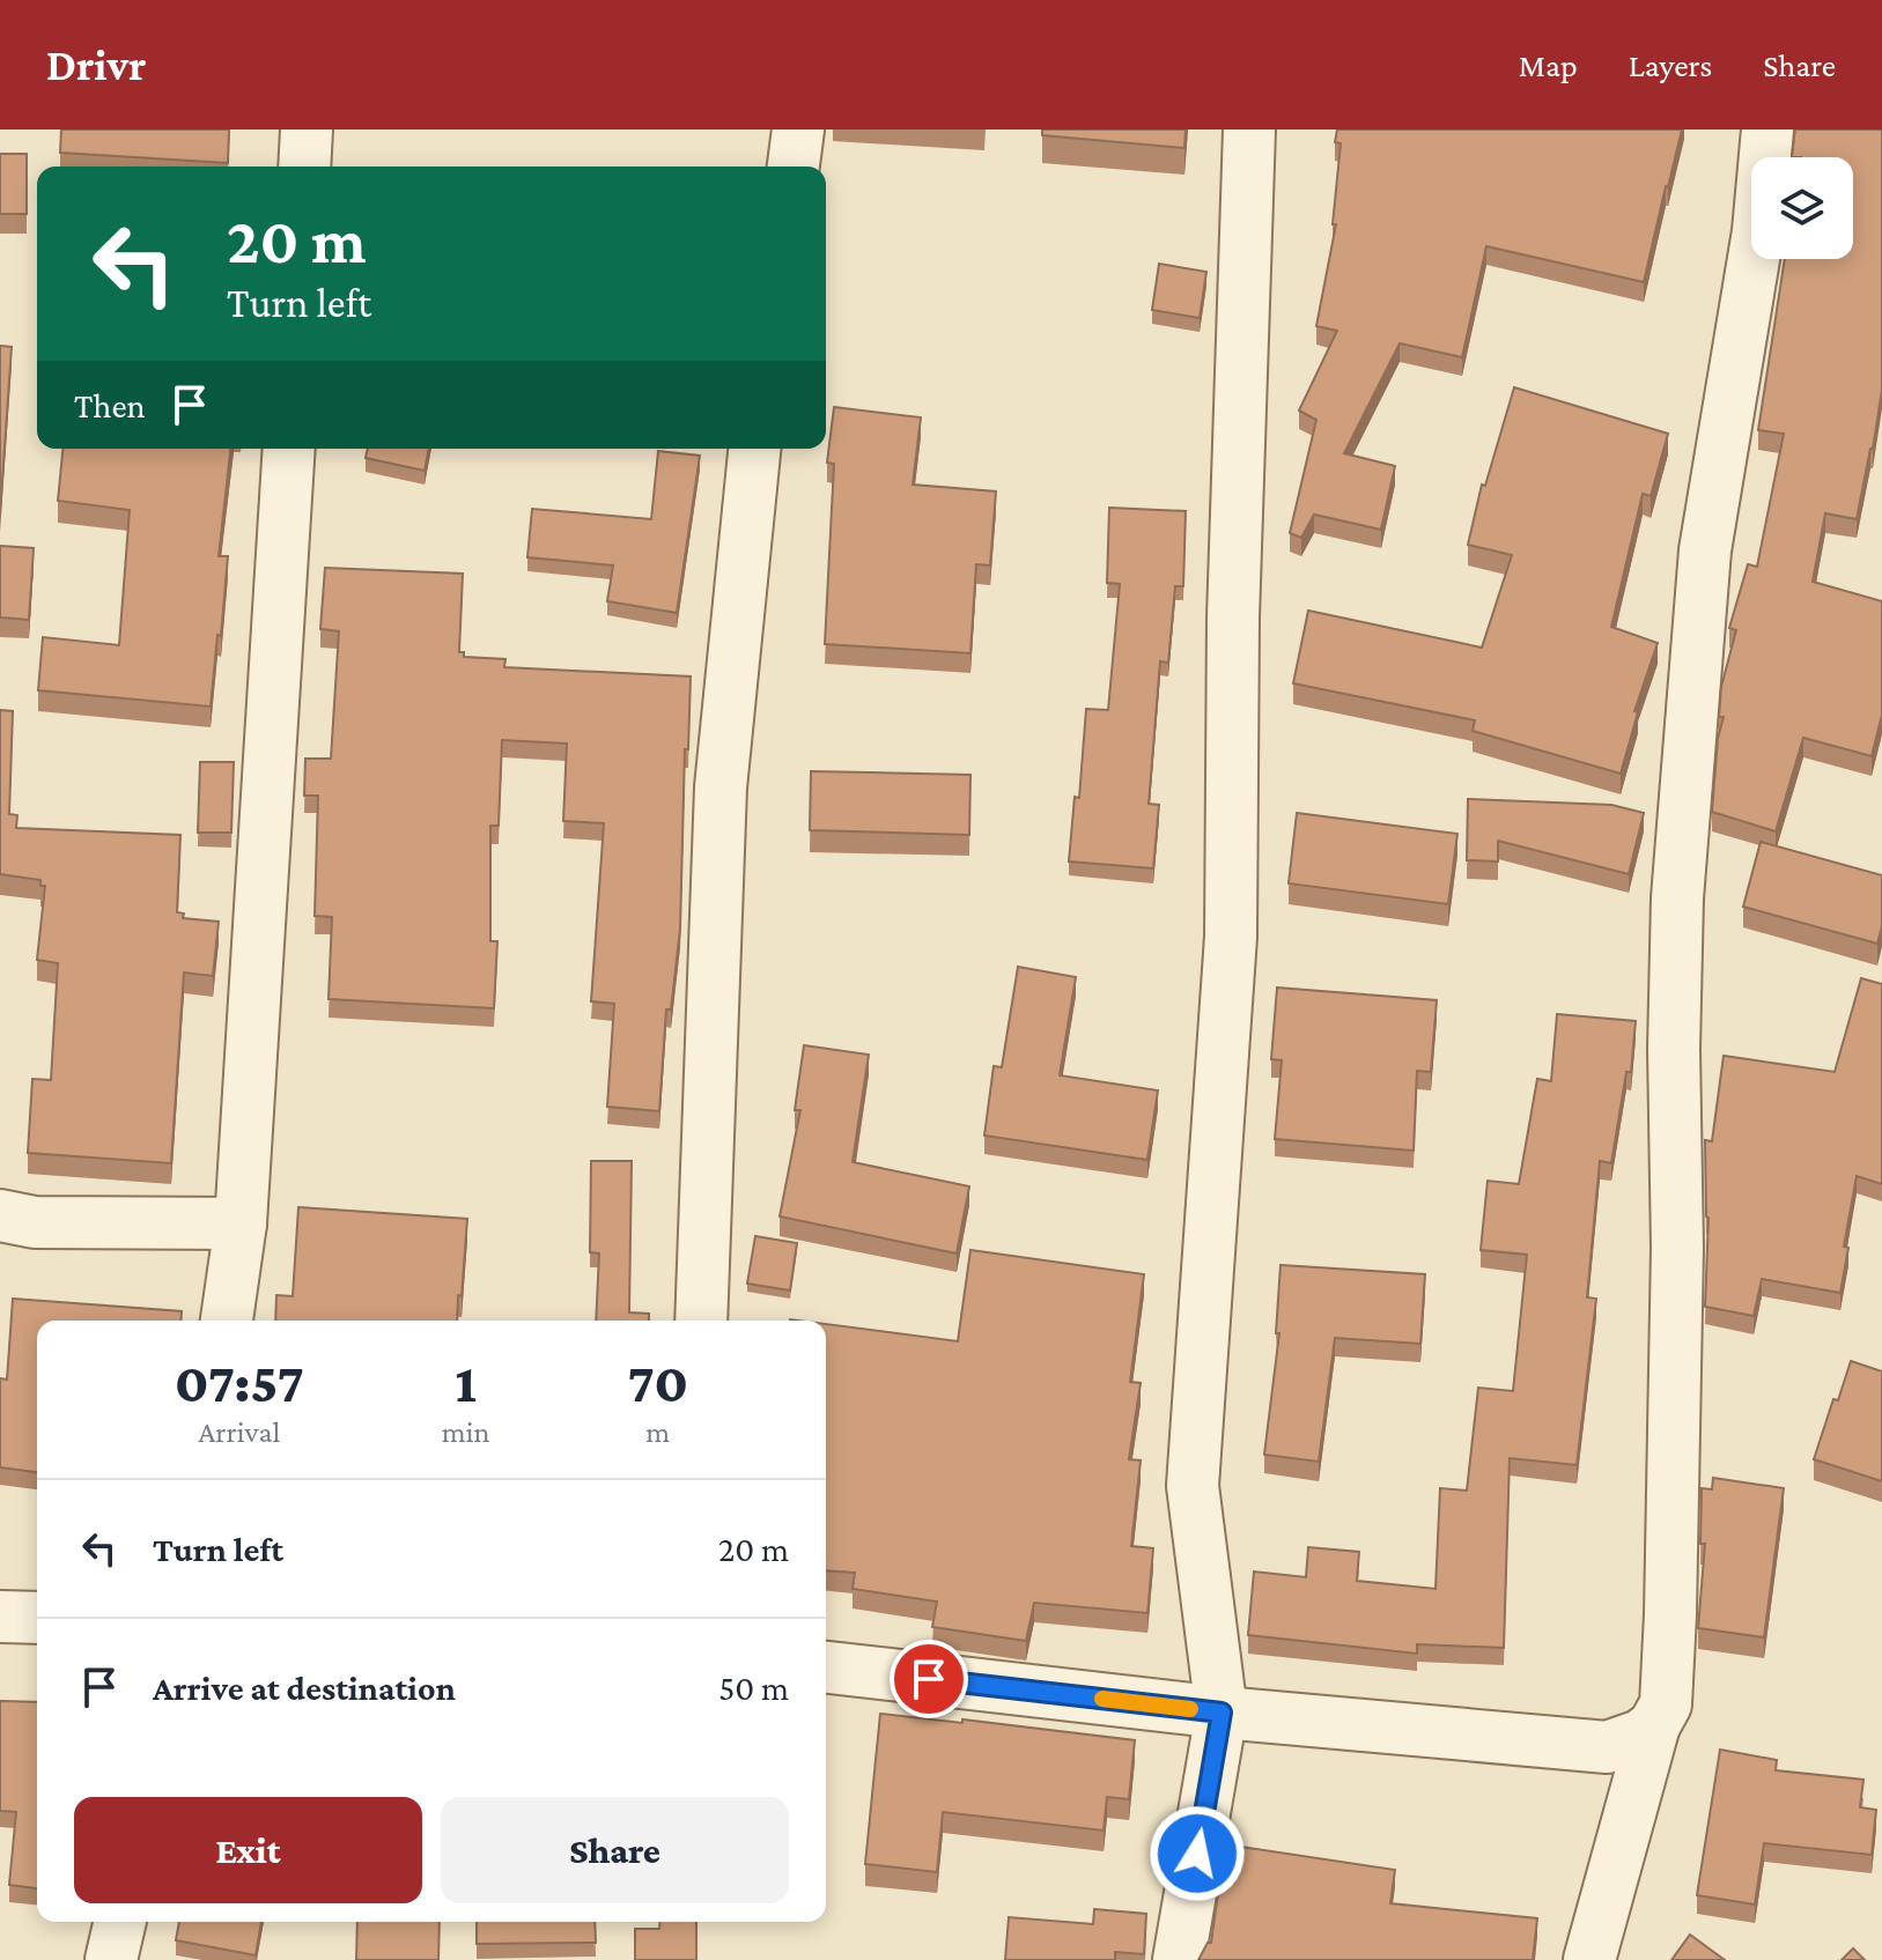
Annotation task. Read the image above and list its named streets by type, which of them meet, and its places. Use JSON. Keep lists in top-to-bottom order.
{
  "page": {
    "header": "Drivr",
    "nav": ["Map", "Layers", "Share"],
    "turn": ["20 m", "Turn left"],
    "then": "Then",
    "eta": [
      "07:57",
      "Arrival",
      "1",
      "min",
      "70",
      "m"
    ],
    "list": [
      {
        "name": "Turn left",
        "value": "20 m"
      },
      {
        "name": "Arrive at destination",
        "value": "50 m"
      }
    ],
    "buttons": ["Exit", "Share"]
  }
}
